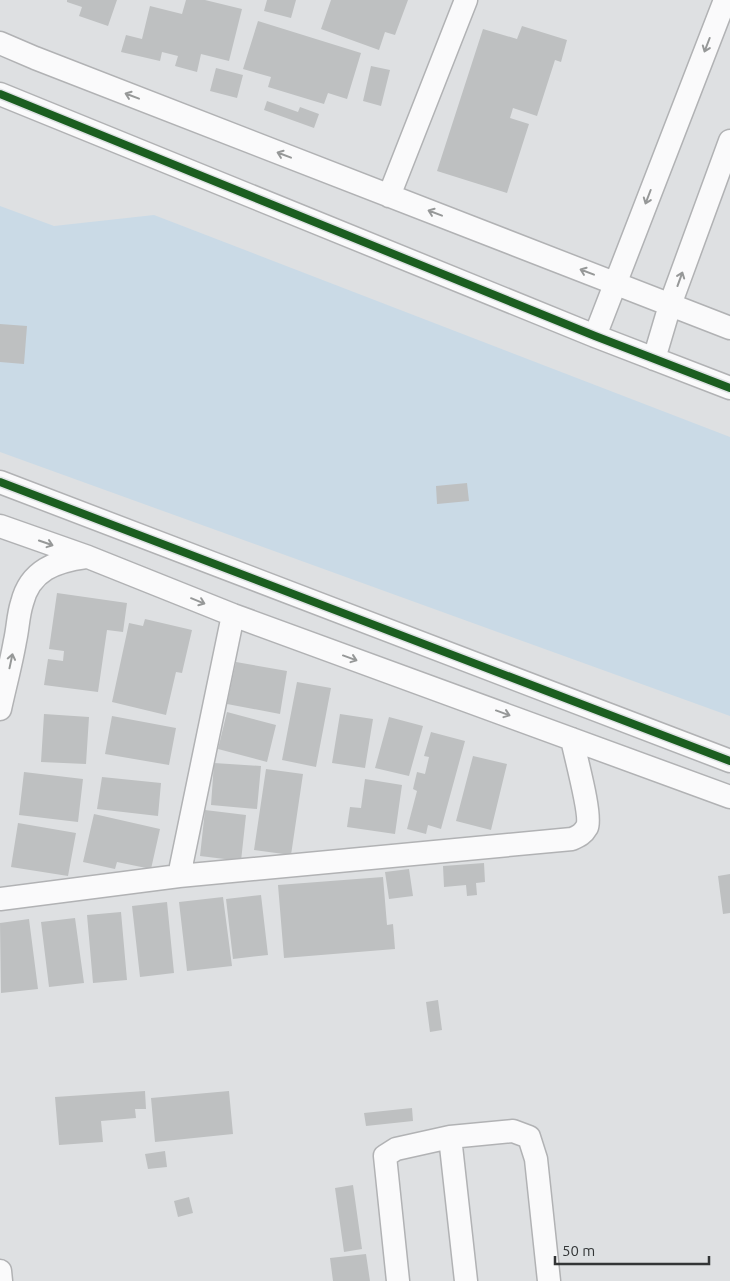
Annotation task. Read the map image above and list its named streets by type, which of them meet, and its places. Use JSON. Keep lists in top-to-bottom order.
{
  "scale_bar": "50 m"
}
